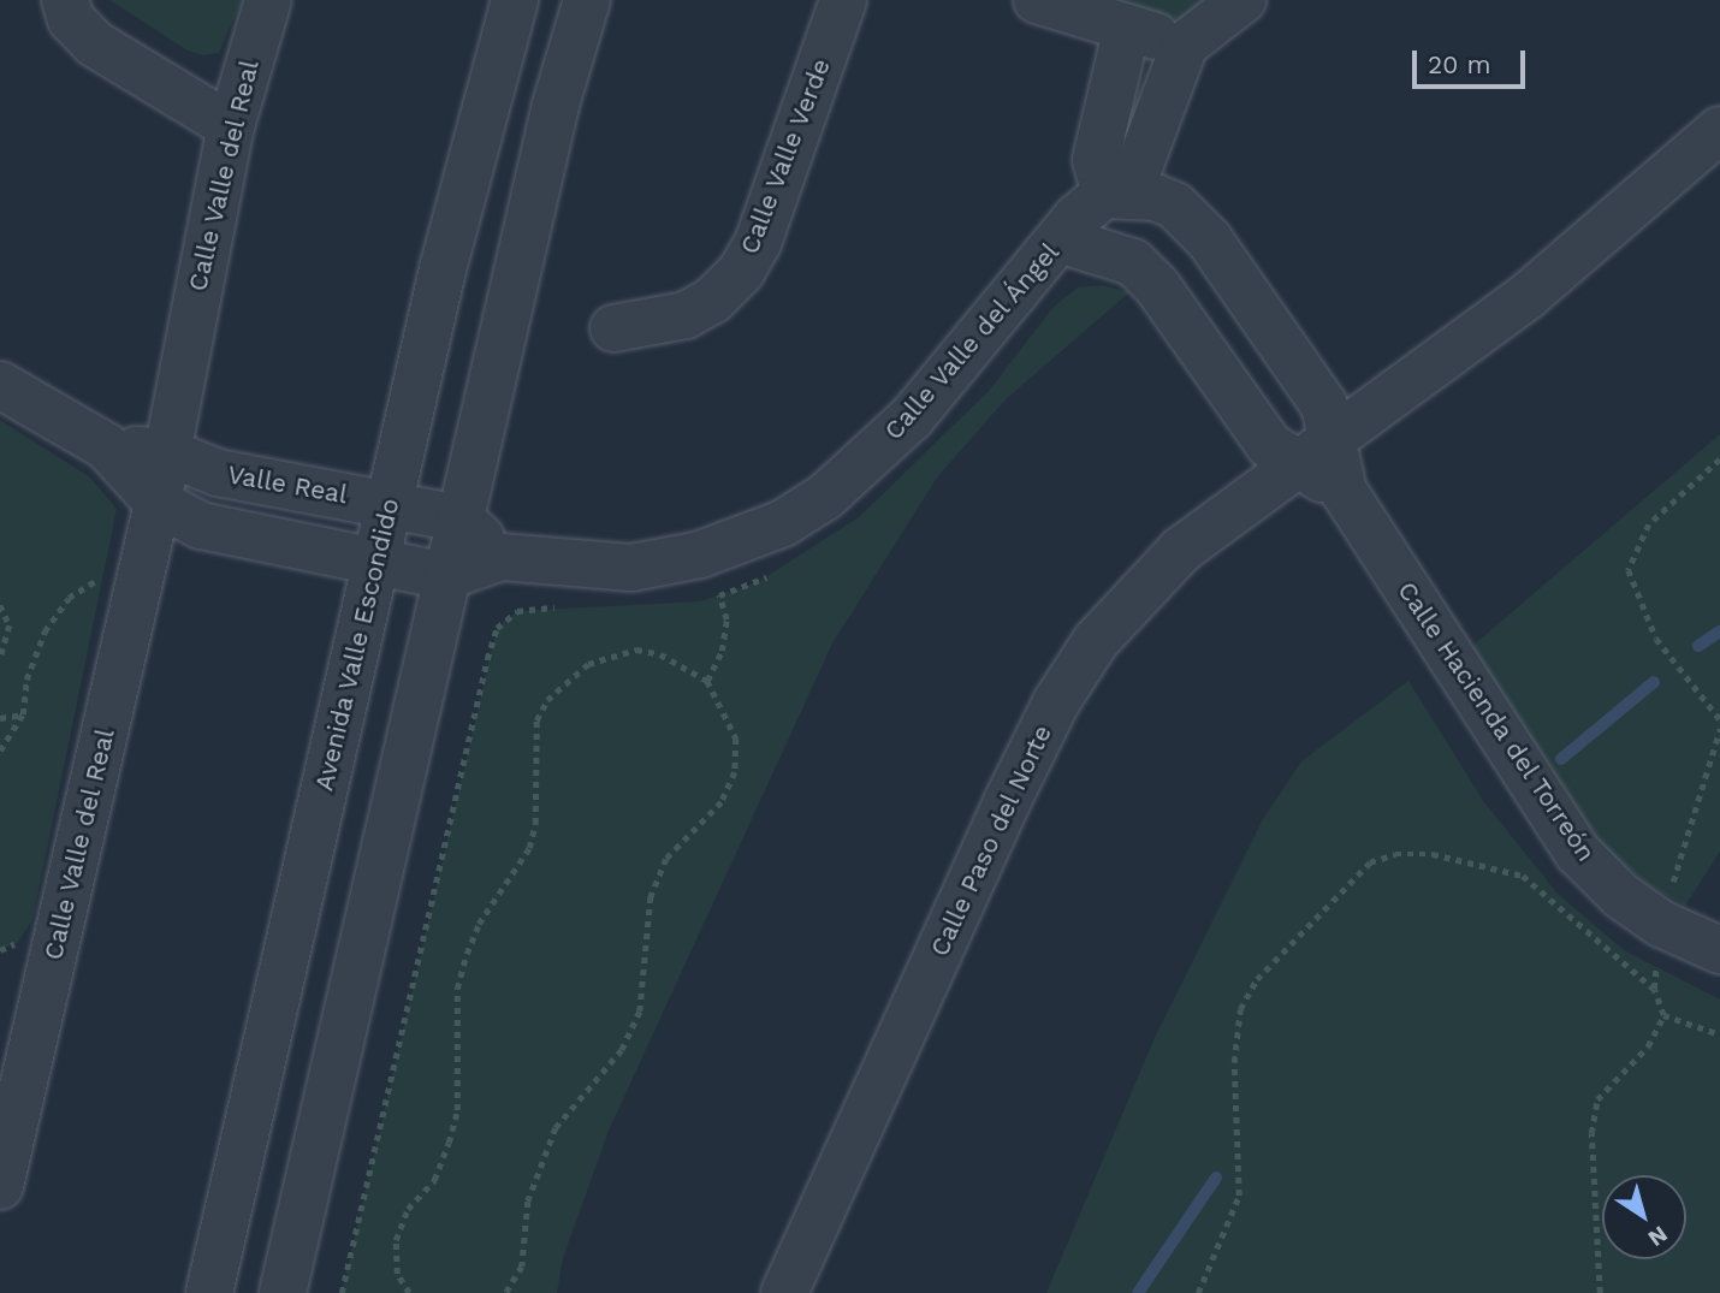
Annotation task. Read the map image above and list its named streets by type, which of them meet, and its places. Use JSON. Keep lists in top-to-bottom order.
{
  "streets": {
    "street": [
      "Calle Valle Verde",
      "Calle Valle del Real",
      "Calle Valle del Ángel",
      "Valle Real",
      "Avenida Valle Escondido",
      "Calle Hacienda del Torreón",
      "Calle Paso del Norte"
    ]
  },
  "crossings": [
    ["Calle Valle del Real", "Valle Real"],
    ["Calle Valle del Ángel", "Avenida Valle Escondido"],
    ["Calle Valle del Ángel", "Calle Hacienda del Torreón"],
    ["Valle Real", "Avenida Valle Escondido"],
    ["Calle Hacienda del Torreón", "Calle Paso del Norte"]
  ],
  "scale_bar": "20 m",
  "north": "bottom right"
}
